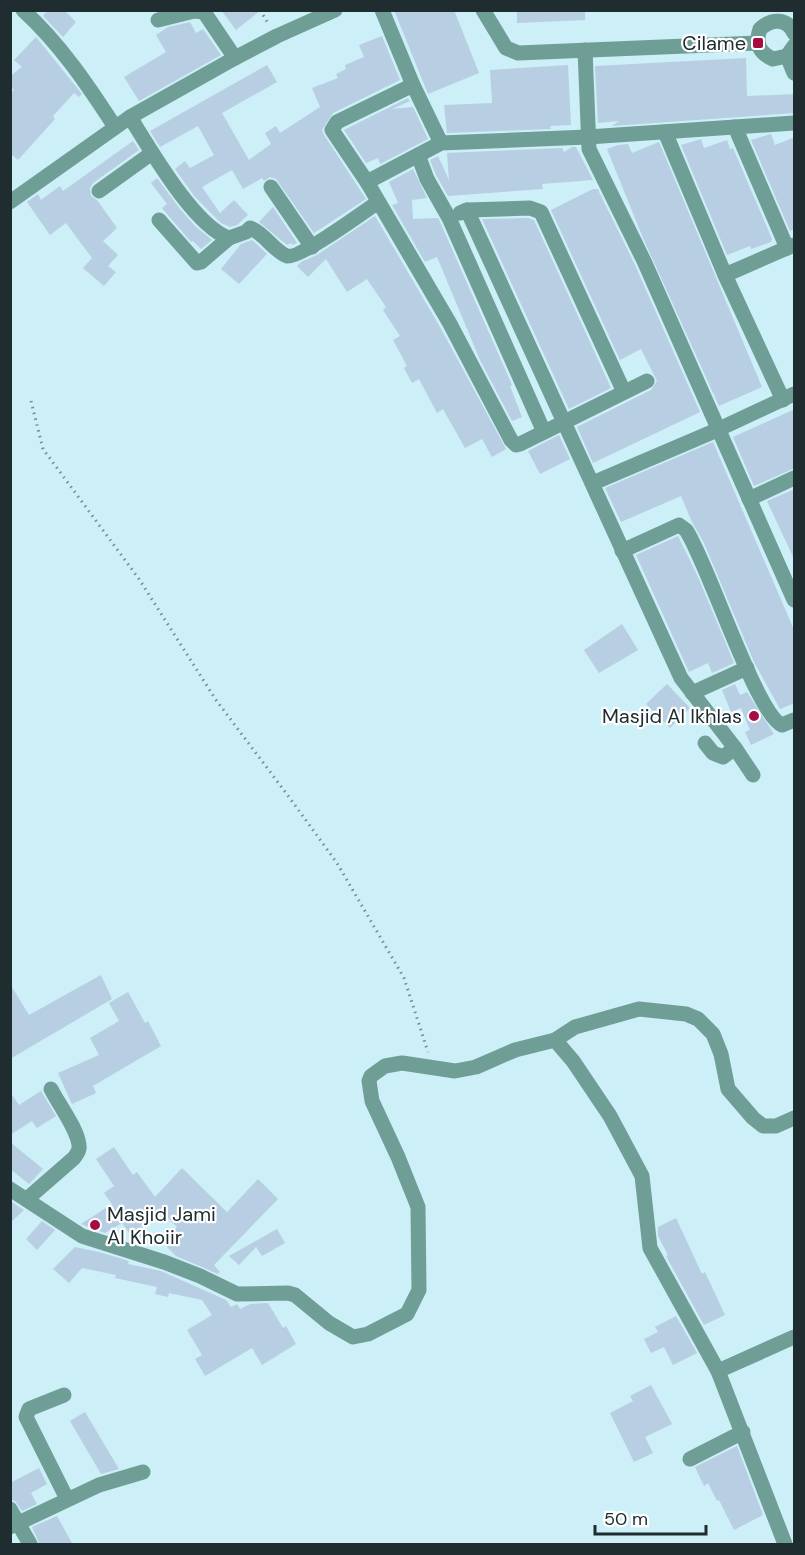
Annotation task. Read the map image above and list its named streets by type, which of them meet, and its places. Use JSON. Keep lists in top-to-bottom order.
{
  "places": {
    "transit": ["Cilame"],
    "other": ["Masjid Al Ikhlas", "Masjid Jami Al Khoiir"]
  },
  "scale_bar": "50 m"
}
